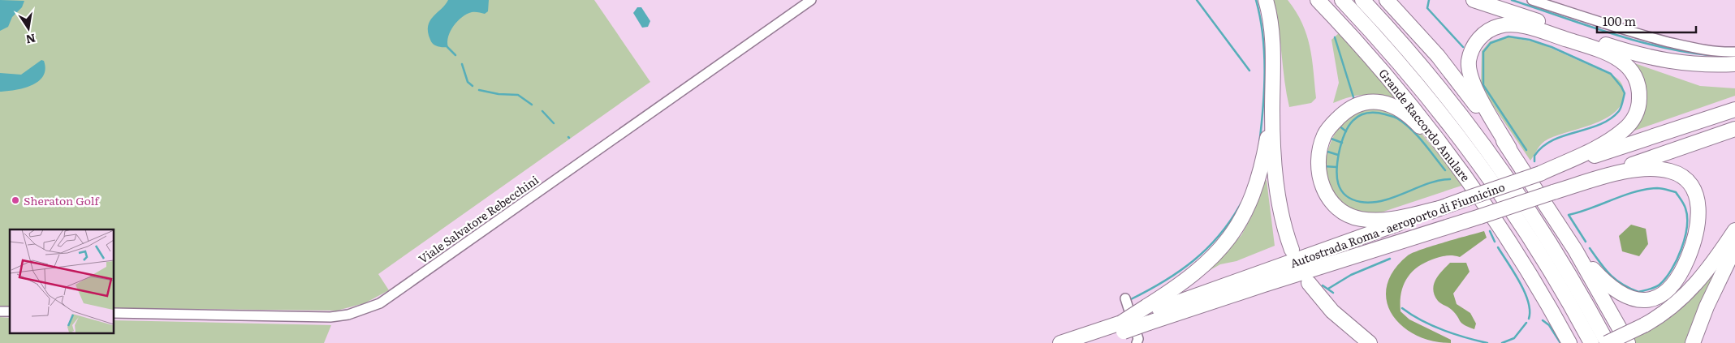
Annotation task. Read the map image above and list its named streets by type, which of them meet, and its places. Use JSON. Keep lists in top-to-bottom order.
{
  "streets": {
    "highway": ["Grande Raccordo Anulare", "Autostrada Roma - aeroporto di Fiumicino"],
    "street": ["Viale Salvatore Rebecchini"]
  },
  "places": ["Sheraton Golf"],
  "scale_bar": "100 m",
  "north": "bottom"
}
